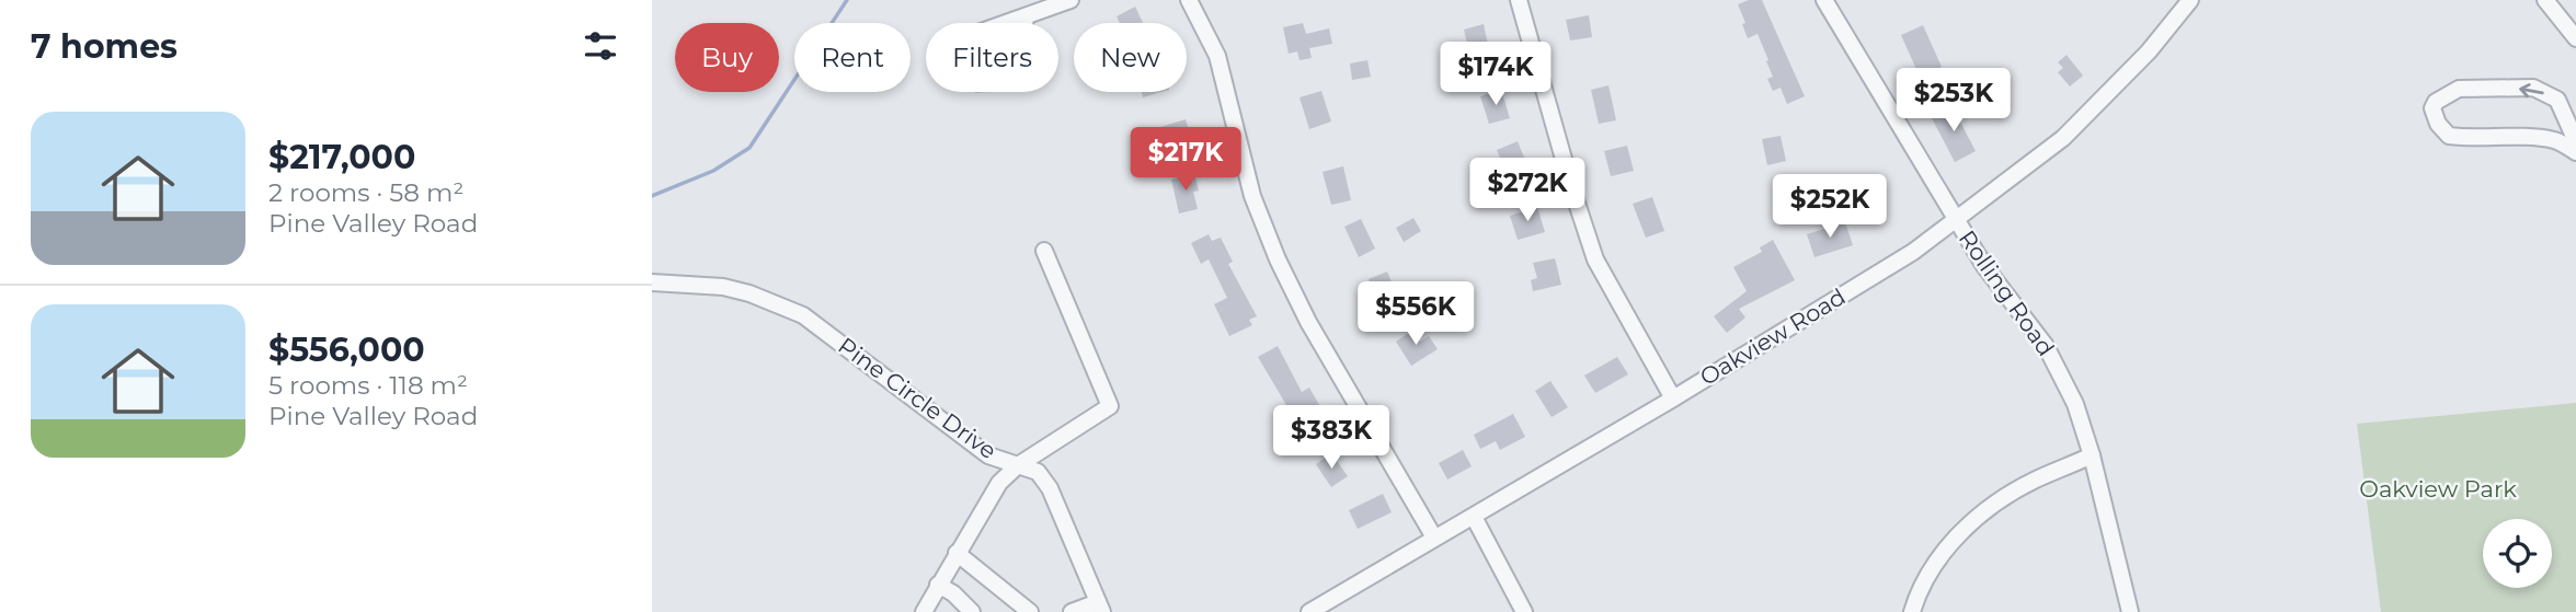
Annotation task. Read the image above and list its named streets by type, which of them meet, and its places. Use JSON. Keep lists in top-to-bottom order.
{
  "streets": {
    "street": ["Rolling Road", "Oakview Road", "Pine Circle Drive"]
  },
  "crossings": [
    ["Rolling Road", "Oakview Road"]
  ],
  "parks": ["Oakview Park"],
  "page": {
    "heading": "7 homes",
    "chip": [
      "Buy",
      "Rent",
      "Filters",
      "New"
    ],
    "price": [
      "$174K",
      "$253K",
      "$217K",
      "$272K",
      "$252K",
      "$556K",
      "$383K"
    ],
    "list": [
      {
        "name": "$217,000",
        "note": "2 rooms · 58 m² · Pine Valley Road"
      },
      {
        "name": "$556,000",
        "note": "5 rooms · 118 m² · Pine Valley Road"
      }
    ]
  }
}
